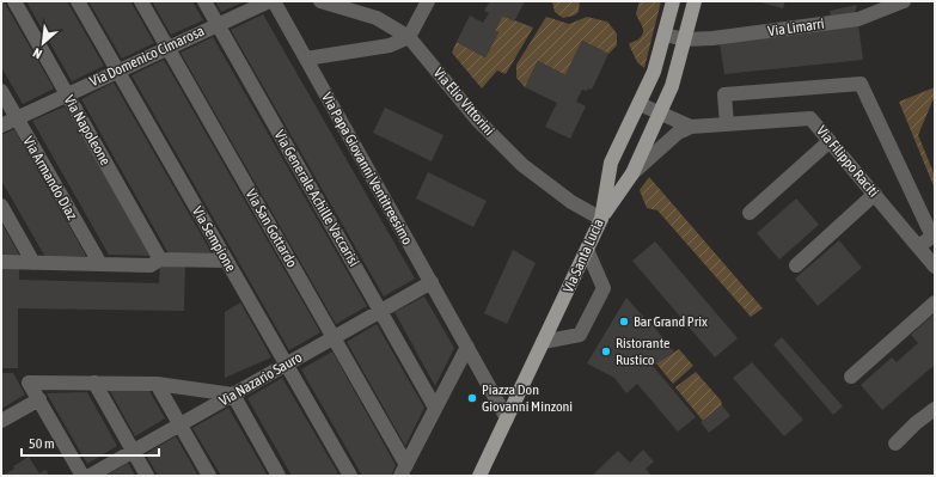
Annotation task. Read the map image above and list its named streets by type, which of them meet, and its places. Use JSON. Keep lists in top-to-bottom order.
{
  "streets": {
    "main road": ["Via Santa Lucia"],
    "street": [
      "Via Limarri",
      "Via Domenico Cimarosa",
      "Via Elio Vittorini",
      "Via Napoleone",
      "Via Filippo Raciti",
      "Via Papa Giovanni Ventitreesimo",
      "Via Armando Diaz",
      "Via Generale Achille Vaccarisi",
      "Via San Gottardo",
      "Via Sempione",
      "Via Nazario Sauro"
    ]
  },
  "crossings": [
    ["Via Limarri", "Via Santa Lucia"],
    ["Via Domenico Cimarosa", "Via Napoleone"],
    ["Via Domenico Cimarosa", "Via Armando Diaz"],
    ["Via Domenico Cimarosa", "Via Generale Achille Vaccarisi"],
    ["Via Domenico Cimarosa", "Via San Gottardo"],
    ["Via Domenico Cimarosa", "Via Sempione"],
    ["Via Elio Vittorini", "Via Santa Lucia"],
    ["Via Papa Giovanni Ventitreesimo", "Via Santa Lucia"],
    ["Via Papa Giovanni Ventitreesimo", "Via Nazario Sauro"],
    ["Via Generale Achille Vaccarisi", "Via Nazario Sauro"],
    ["Via San Gottardo", "Via Nazario Sauro"],
    ["Via Sempione", "Via Nazario Sauro"]
  ],
  "places": ["Bar Grand Prix", "Ristorante Rustico", "Piazza Don Giovanni Minzoni"],
  "scale_bar": "50 m",
  "north": "bottom left"
}
